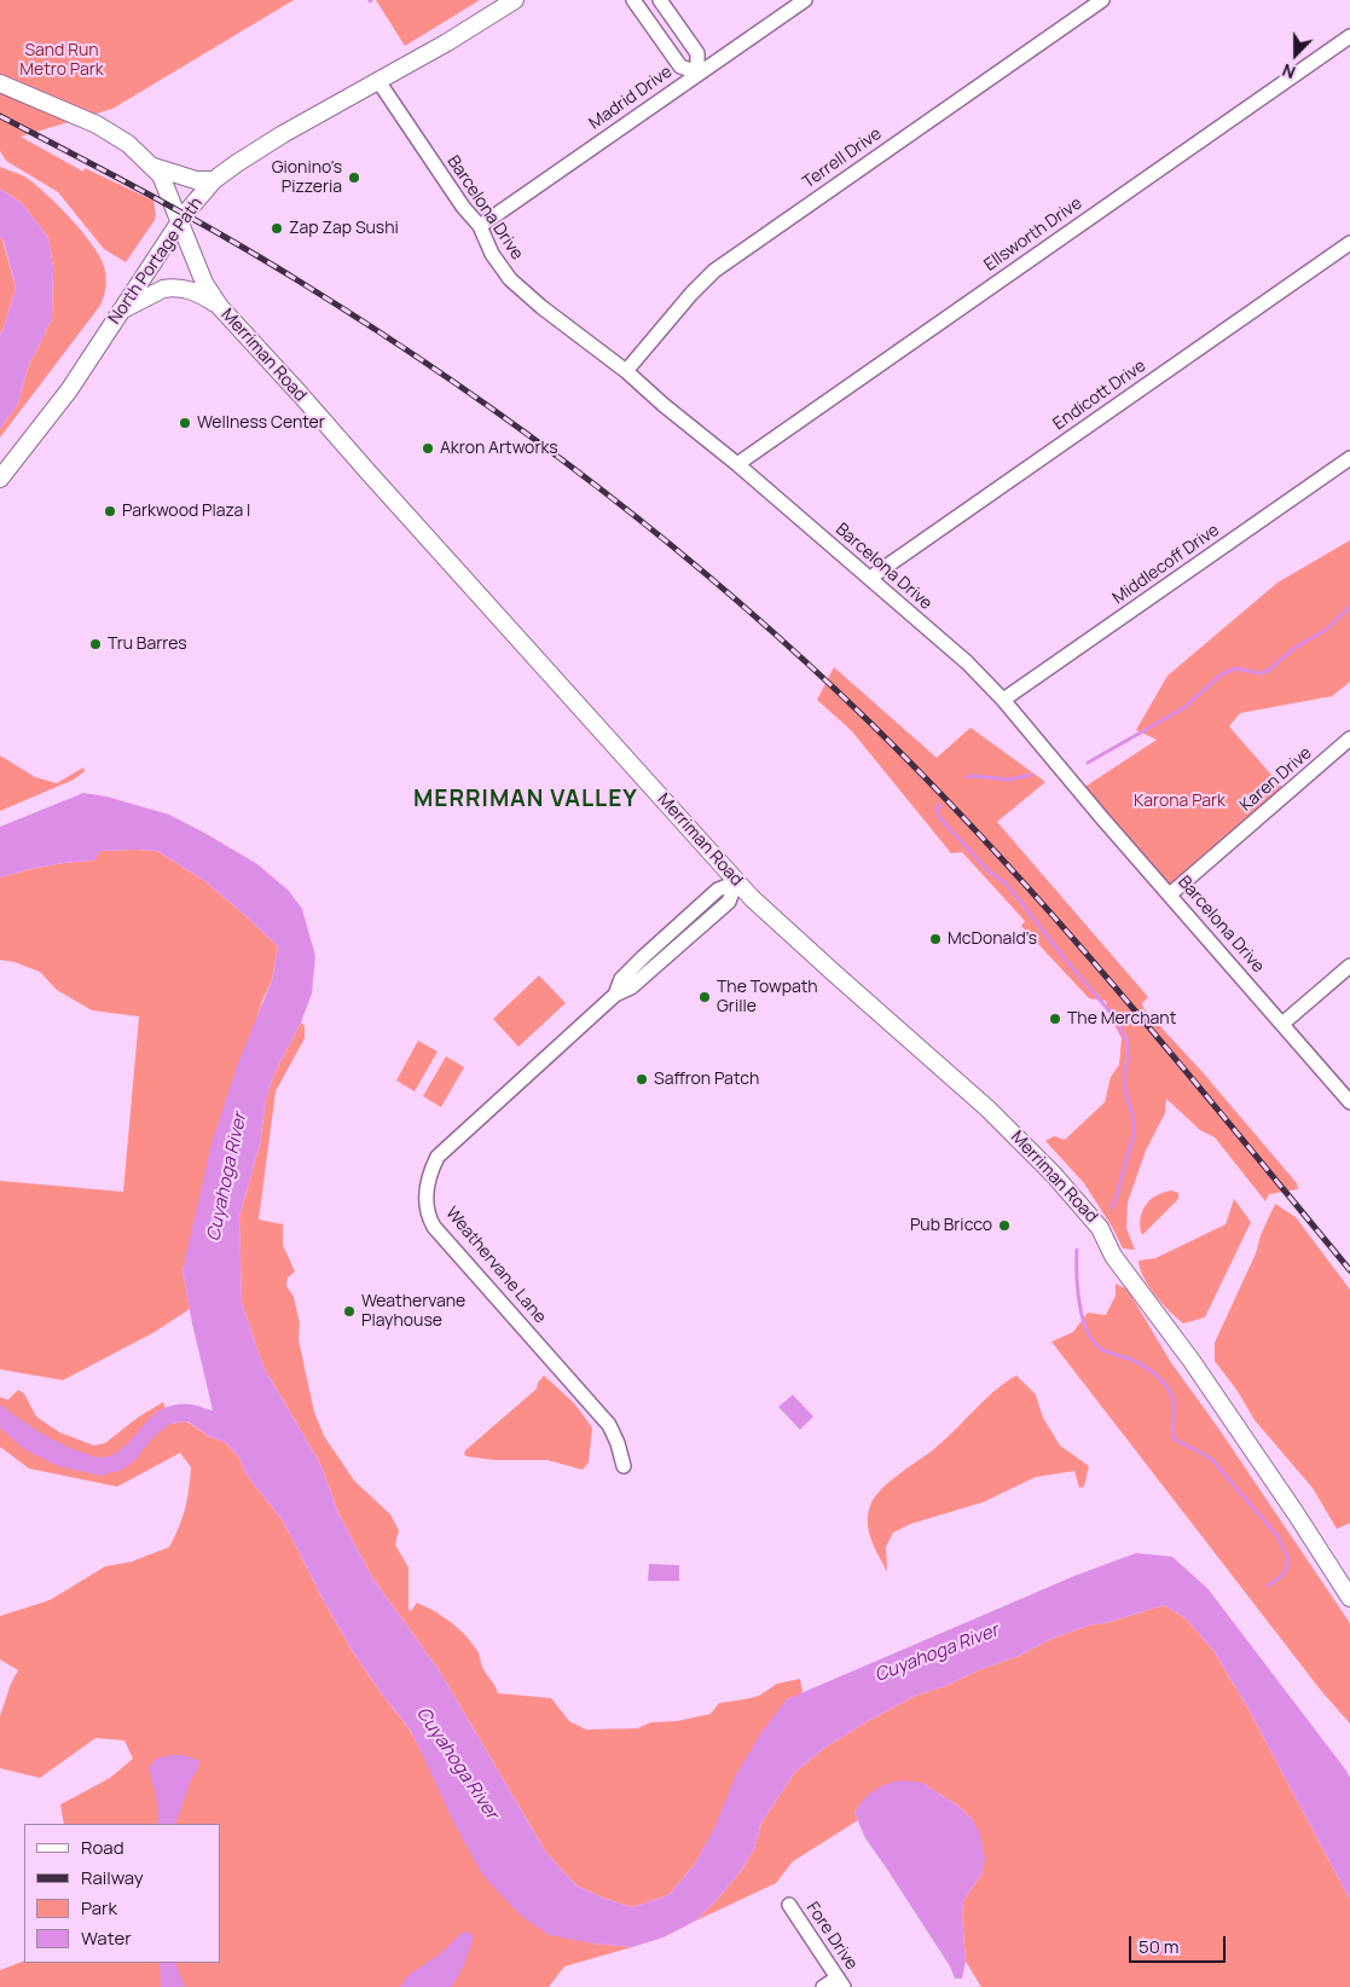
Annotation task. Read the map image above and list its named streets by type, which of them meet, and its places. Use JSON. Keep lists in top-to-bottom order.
{
  "streets": {
    "main road": ["North Portage Path", "Merriman Road"],
    "street": [
      "Madrid Drive",
      "Terrell Drive",
      "Barcelona Drive",
      "Ellsworth Drive",
      "Endicott Drive",
      "Middlecoff Drive",
      "Karen Drive",
      "Weathervane Lane",
      "Fore Drive"
    ]
  },
  "crossings": [
    ["Madrid Drive", "Barcelona Drive"],
    ["Terrell Drive", "Barcelona Drive"],
    ["Barcelona Drive", "Ellsworth Drive"],
    ["Barcelona Drive", "North Portage Path"],
    ["Barcelona Drive", "Endicott Drive"],
    ["Barcelona Drive", "Middlecoff Drive"],
    ["Barcelona Drive", "Karen Drive"],
    ["North Portage Path", "Merriman Road"],
    ["Merriman Road", "Weathervane Lane"]
  ],
  "districts": ["MERRIMAN VALLEY"],
  "water": ["Cuyahoga River"],
  "parks": ["Sand Run Metro Park", "Karona Park"],
  "places": [
    "Gionino's Pizzeria",
    "Zap Zap Sushi",
    "Wellness Center",
    "Akron Artworks",
    "Parkwood Plaza I",
    "Tru Barres",
    "McDonald's",
    "The Towpath Grille",
    "The Merchant",
    "Saffron Patch",
    "Pub Bricco",
    "Weathervane Playhouse"
  ],
  "legend": [
    "Road",
    "Railway",
    "Park",
    "Water"
  ],
  "scale_bar": "50 m",
  "north": "bottom"
}
